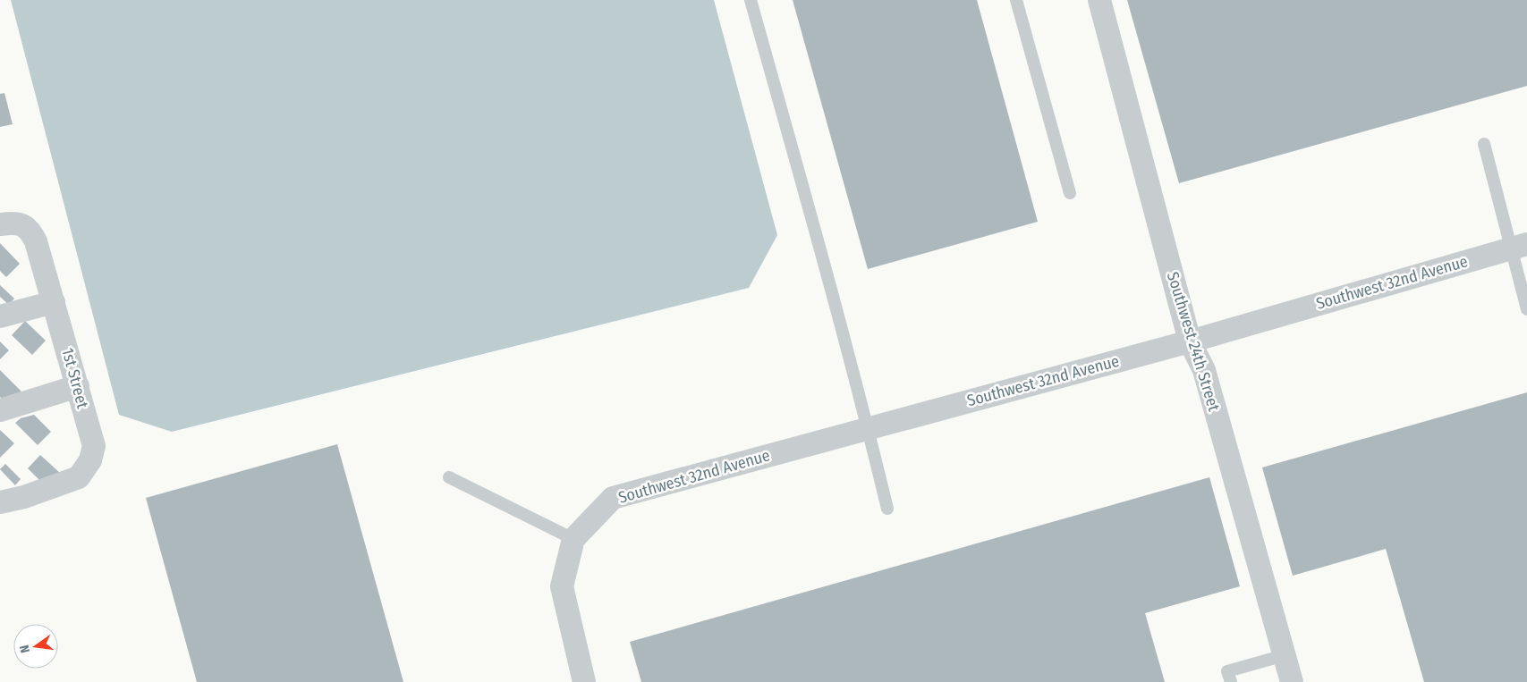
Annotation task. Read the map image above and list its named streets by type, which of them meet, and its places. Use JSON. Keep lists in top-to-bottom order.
{
  "streets": {
    "street": ["Southwest 32nd Avenue", "Southwest 24th Street", "1st Street"]
  },
  "crossings": [
    ["Southwest 32nd Avenue", "Southwest 24th Street"]
  ],
  "north": "left"
}
